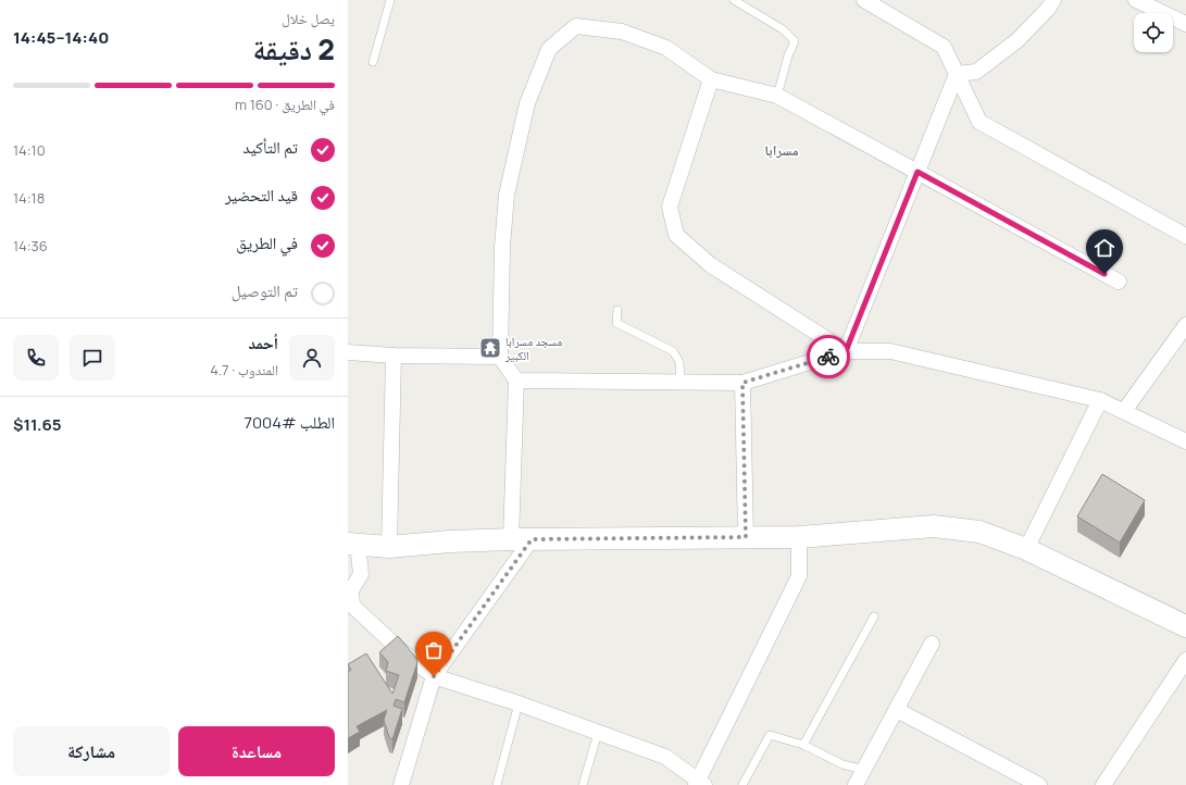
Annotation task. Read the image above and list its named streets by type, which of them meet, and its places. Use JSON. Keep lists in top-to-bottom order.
{
  "districts": ["مسرابا"],
  "places": {
    "temple": ["مسجد مسرابا الكبير"]
  },
  "page": {
    "heading": ["2 دقيقة", "يصل خلال", "14:40–14:45"],
    "panel": [
      "أحمد",
      "المندوب · 4.7",
      "الطلب #7004",
      "$11.65"
    ],
    "bar": "في الطريق · 160 m",
    "list": [
      ["تم التأكيد", "14:10"],
      ["قيد التحضير", "14:18"],
      ["في الطريق", "14:36"],
      "تم التوصيل"
    ],
    "buttons": ["مساعدة", "مشاركة"]
  }
}
